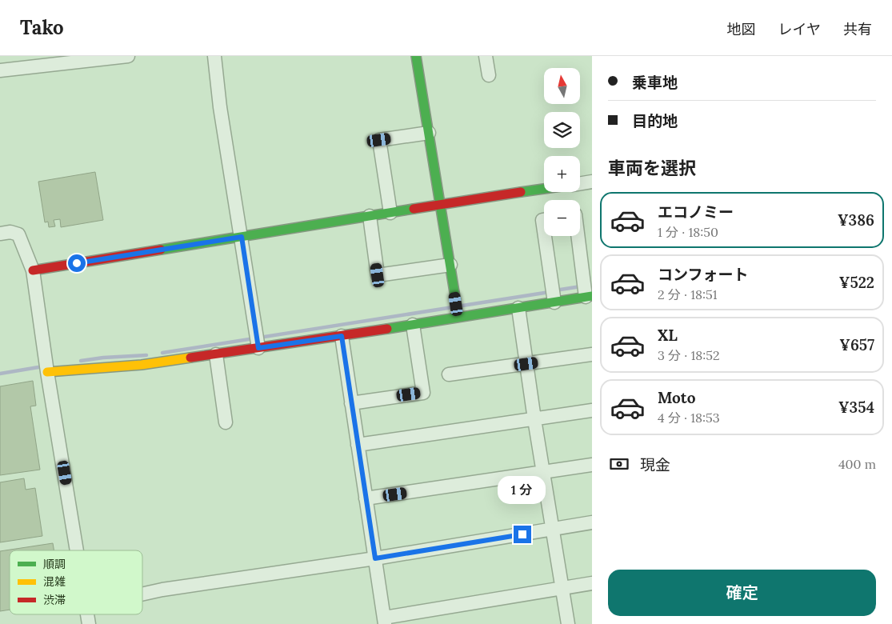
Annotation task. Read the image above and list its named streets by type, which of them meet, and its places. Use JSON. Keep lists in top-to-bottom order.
{
  "legend": ["順調", "混雑", "渋滞"],
  "north": "top",
  "page": {
    "header": "Tako",
    "nav": ["地図", "レイヤ", "共有"],
    "banner": ["乗車地", "目的地"],
    "map_buttons": ["+", "−"],
    "heading": "車両を選択",
    "list": [
      {
        "name": "エコノミー",
        "note": "1 分 · 18:50",
        "value": "¥386"
      },
      {
        "name": "コンフォート",
        "note": "2 分 · 18:51",
        "value": "¥522"
      },
      {
        "name": "XL",
        "note": "3 分 · 18:52",
        "value": "¥657"
      },
      {
        "name": "Moto",
        "note": "4 分 · 18:53",
        "value": "¥354"
      }
    ],
    "pay": ["現金", "400 m"],
    "bubble": "1 分",
    "buttons": "確定"
  }
}
